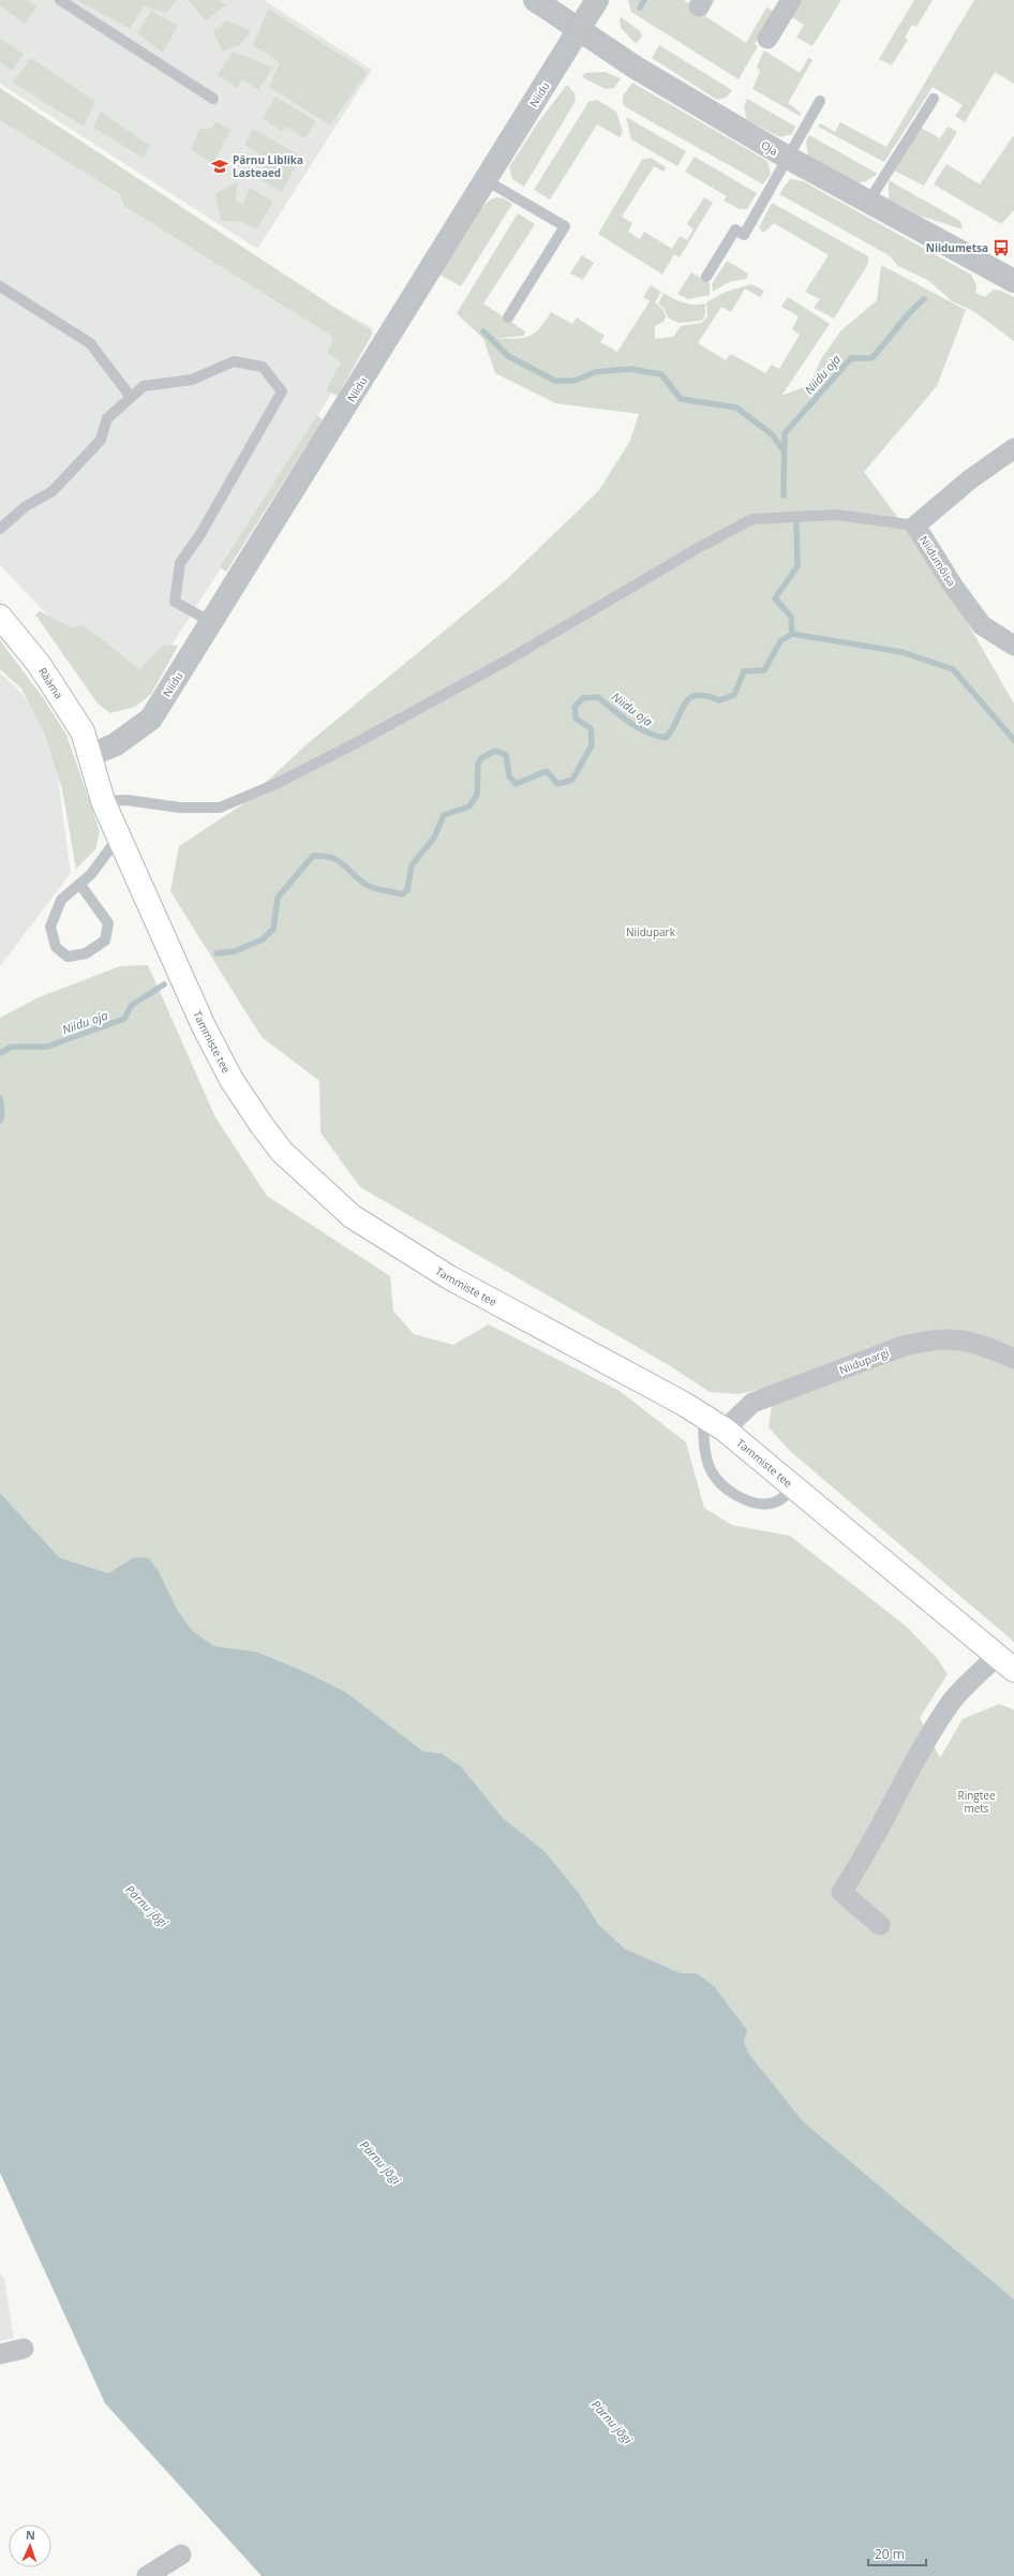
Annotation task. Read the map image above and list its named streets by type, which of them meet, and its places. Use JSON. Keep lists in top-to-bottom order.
{
  "streets": {
    "main road": ["Rääma", "Tammiste tee"],
    "street": [
      "Niidu",
      "Oja",
      "Niidumõisa",
      "Niidupargi"
    ]
  },
  "crossings": [
    ["Niidu", "Oja"],
    ["Niidu", "Rääma"],
    ["Niidu", "Tammiste tee"],
    ["Rääma", "Tammiste tee"],
    ["Tammiste tee", "Niidupargi"]
  ],
  "water": ["Niidu oja", "Pärnu jõgi"],
  "parks": ["Niidupark", "Ringtee mets"],
  "places": {
    "school or university": ["Pärnu Liblika Lasteaed"],
    "bus stop": ["Niidumetsa"]
  },
  "scale_bar": "20 m",
  "north": "top"
}
